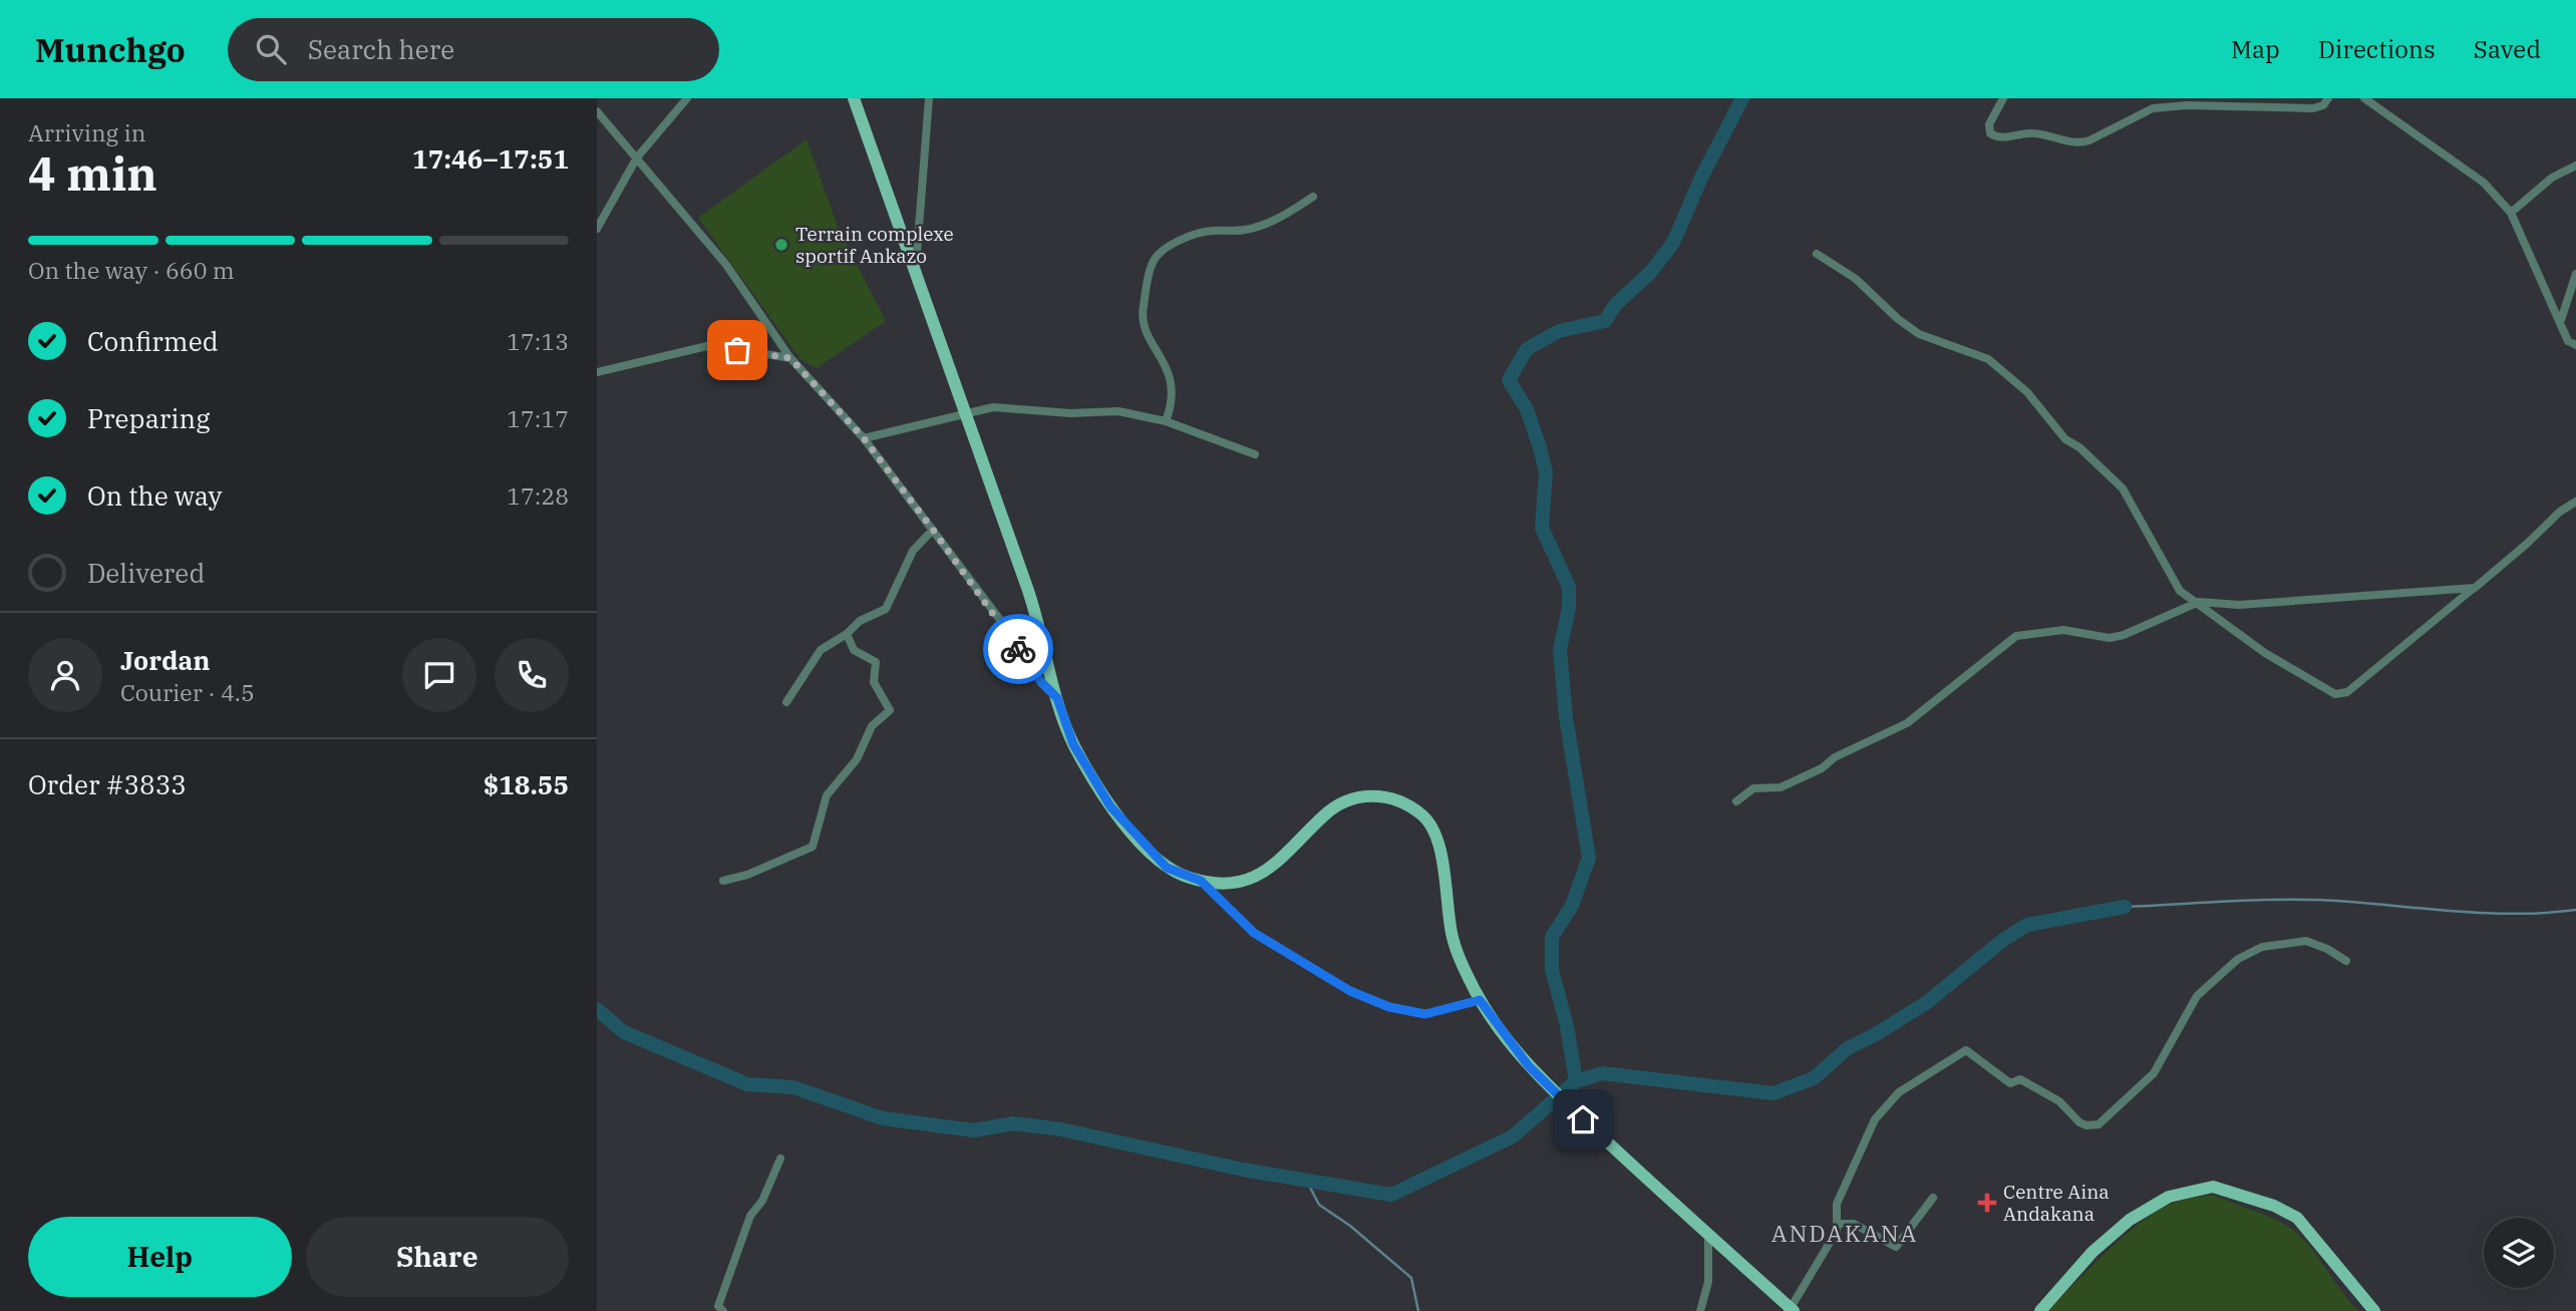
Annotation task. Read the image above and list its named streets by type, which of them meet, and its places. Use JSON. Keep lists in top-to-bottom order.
{
  "districts": ["ANDAKANA"],
  "places": {
    "other": ["Terrain complexe sportif Ankazo"],
    "health": ["Centre Aina Andakana"]
  },
  "page": {
    "header": "Munchgo",
    "search": "Search here",
    "nav": ["Map", "Directions", "Saved"],
    "heading": ["4 min", "Arriving in", "17:46–17:51"],
    "panel": [
      "Jordan",
      "Courier · 4.5",
      "Order #3833",
      "$18.55"
    ],
    "bar": "On the way · 660 m",
    "list": [
      ["Confirmed", "17:13"],
      ["Preparing", "17:17"],
      ["On the way", "17:28"],
      "Delivered"
    ],
    "buttons": ["Help", "Share"]
  }
}
